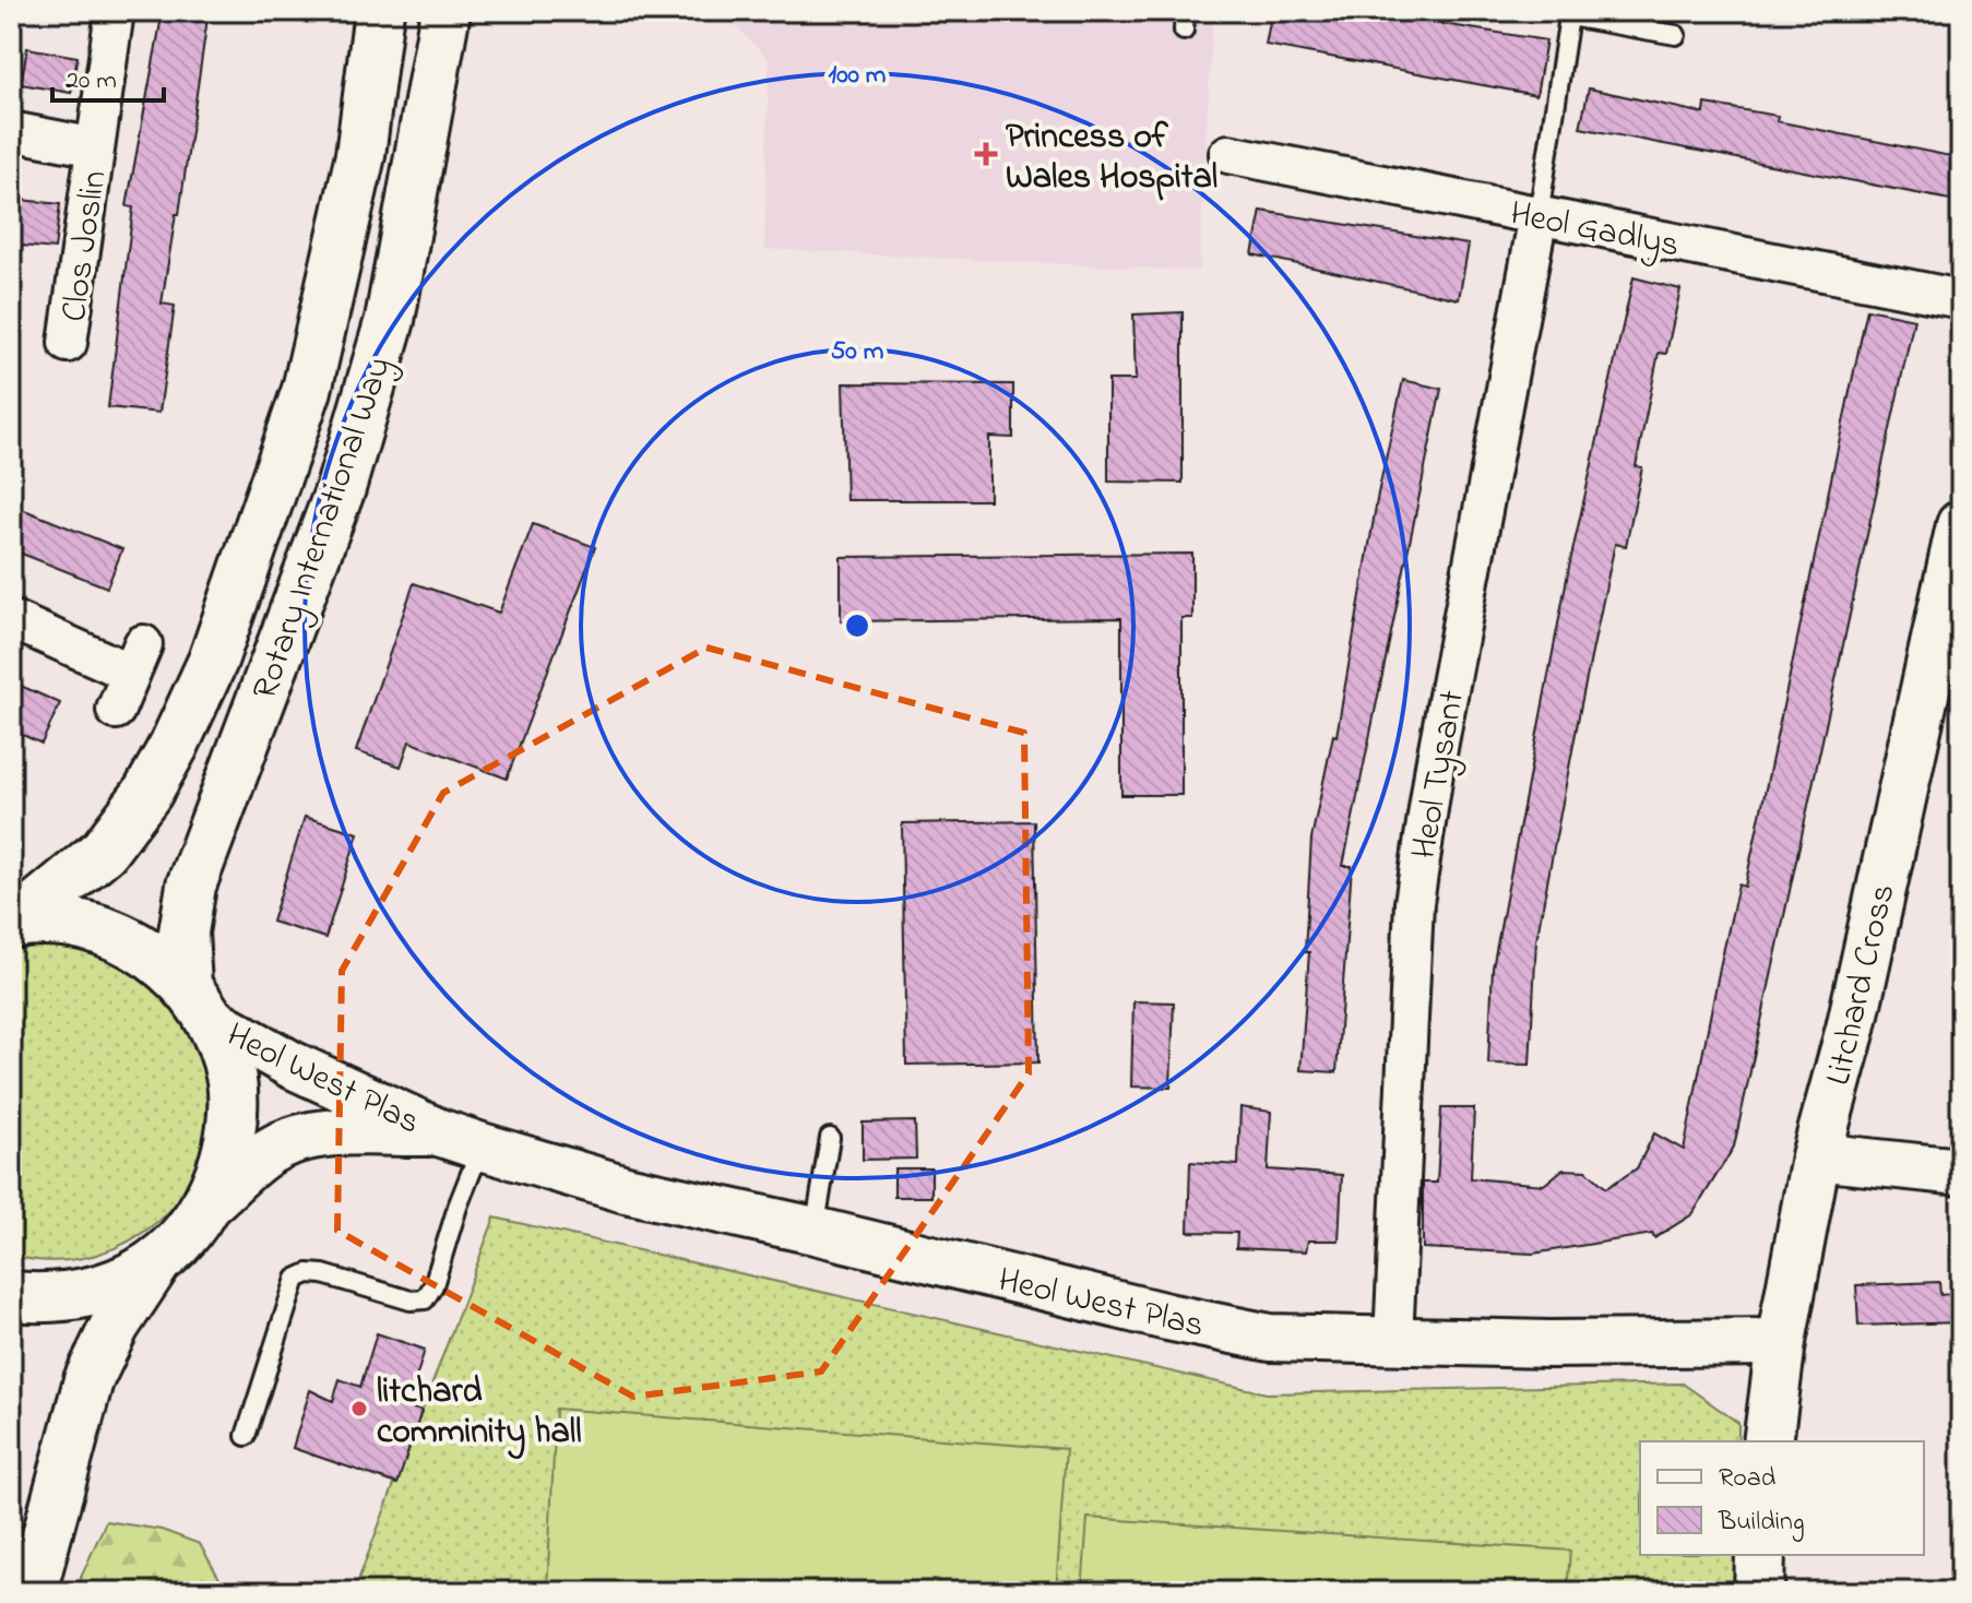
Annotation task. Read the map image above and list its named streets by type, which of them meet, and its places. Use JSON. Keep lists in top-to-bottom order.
{
  "streets": {
    "main road": ["Rotary International Way", "Litchard Cross"],
    "street": [
      "Heol Gadlys",
      "Clos Joslin",
      "Heol Tysant",
      "Heol West Plas"
    ]
  },
  "crossings": [
    ["Heol Gadlys", "Heol Tysant"],
    ["Rotary International Way", "Heol West Plas"],
    ["Heol Tysant", "Heol West Plas"],
    ["Litchard Cross", "Heol West Plas"]
  ],
  "places": {
    "health": ["Princess of Wales Hospital"],
    "other": ["litchard comminity hall"]
  },
  "legend": ["Road", "Building"],
  "scale_bar": "20 m",
  "rings": ["100 m", "50 m"]
}
